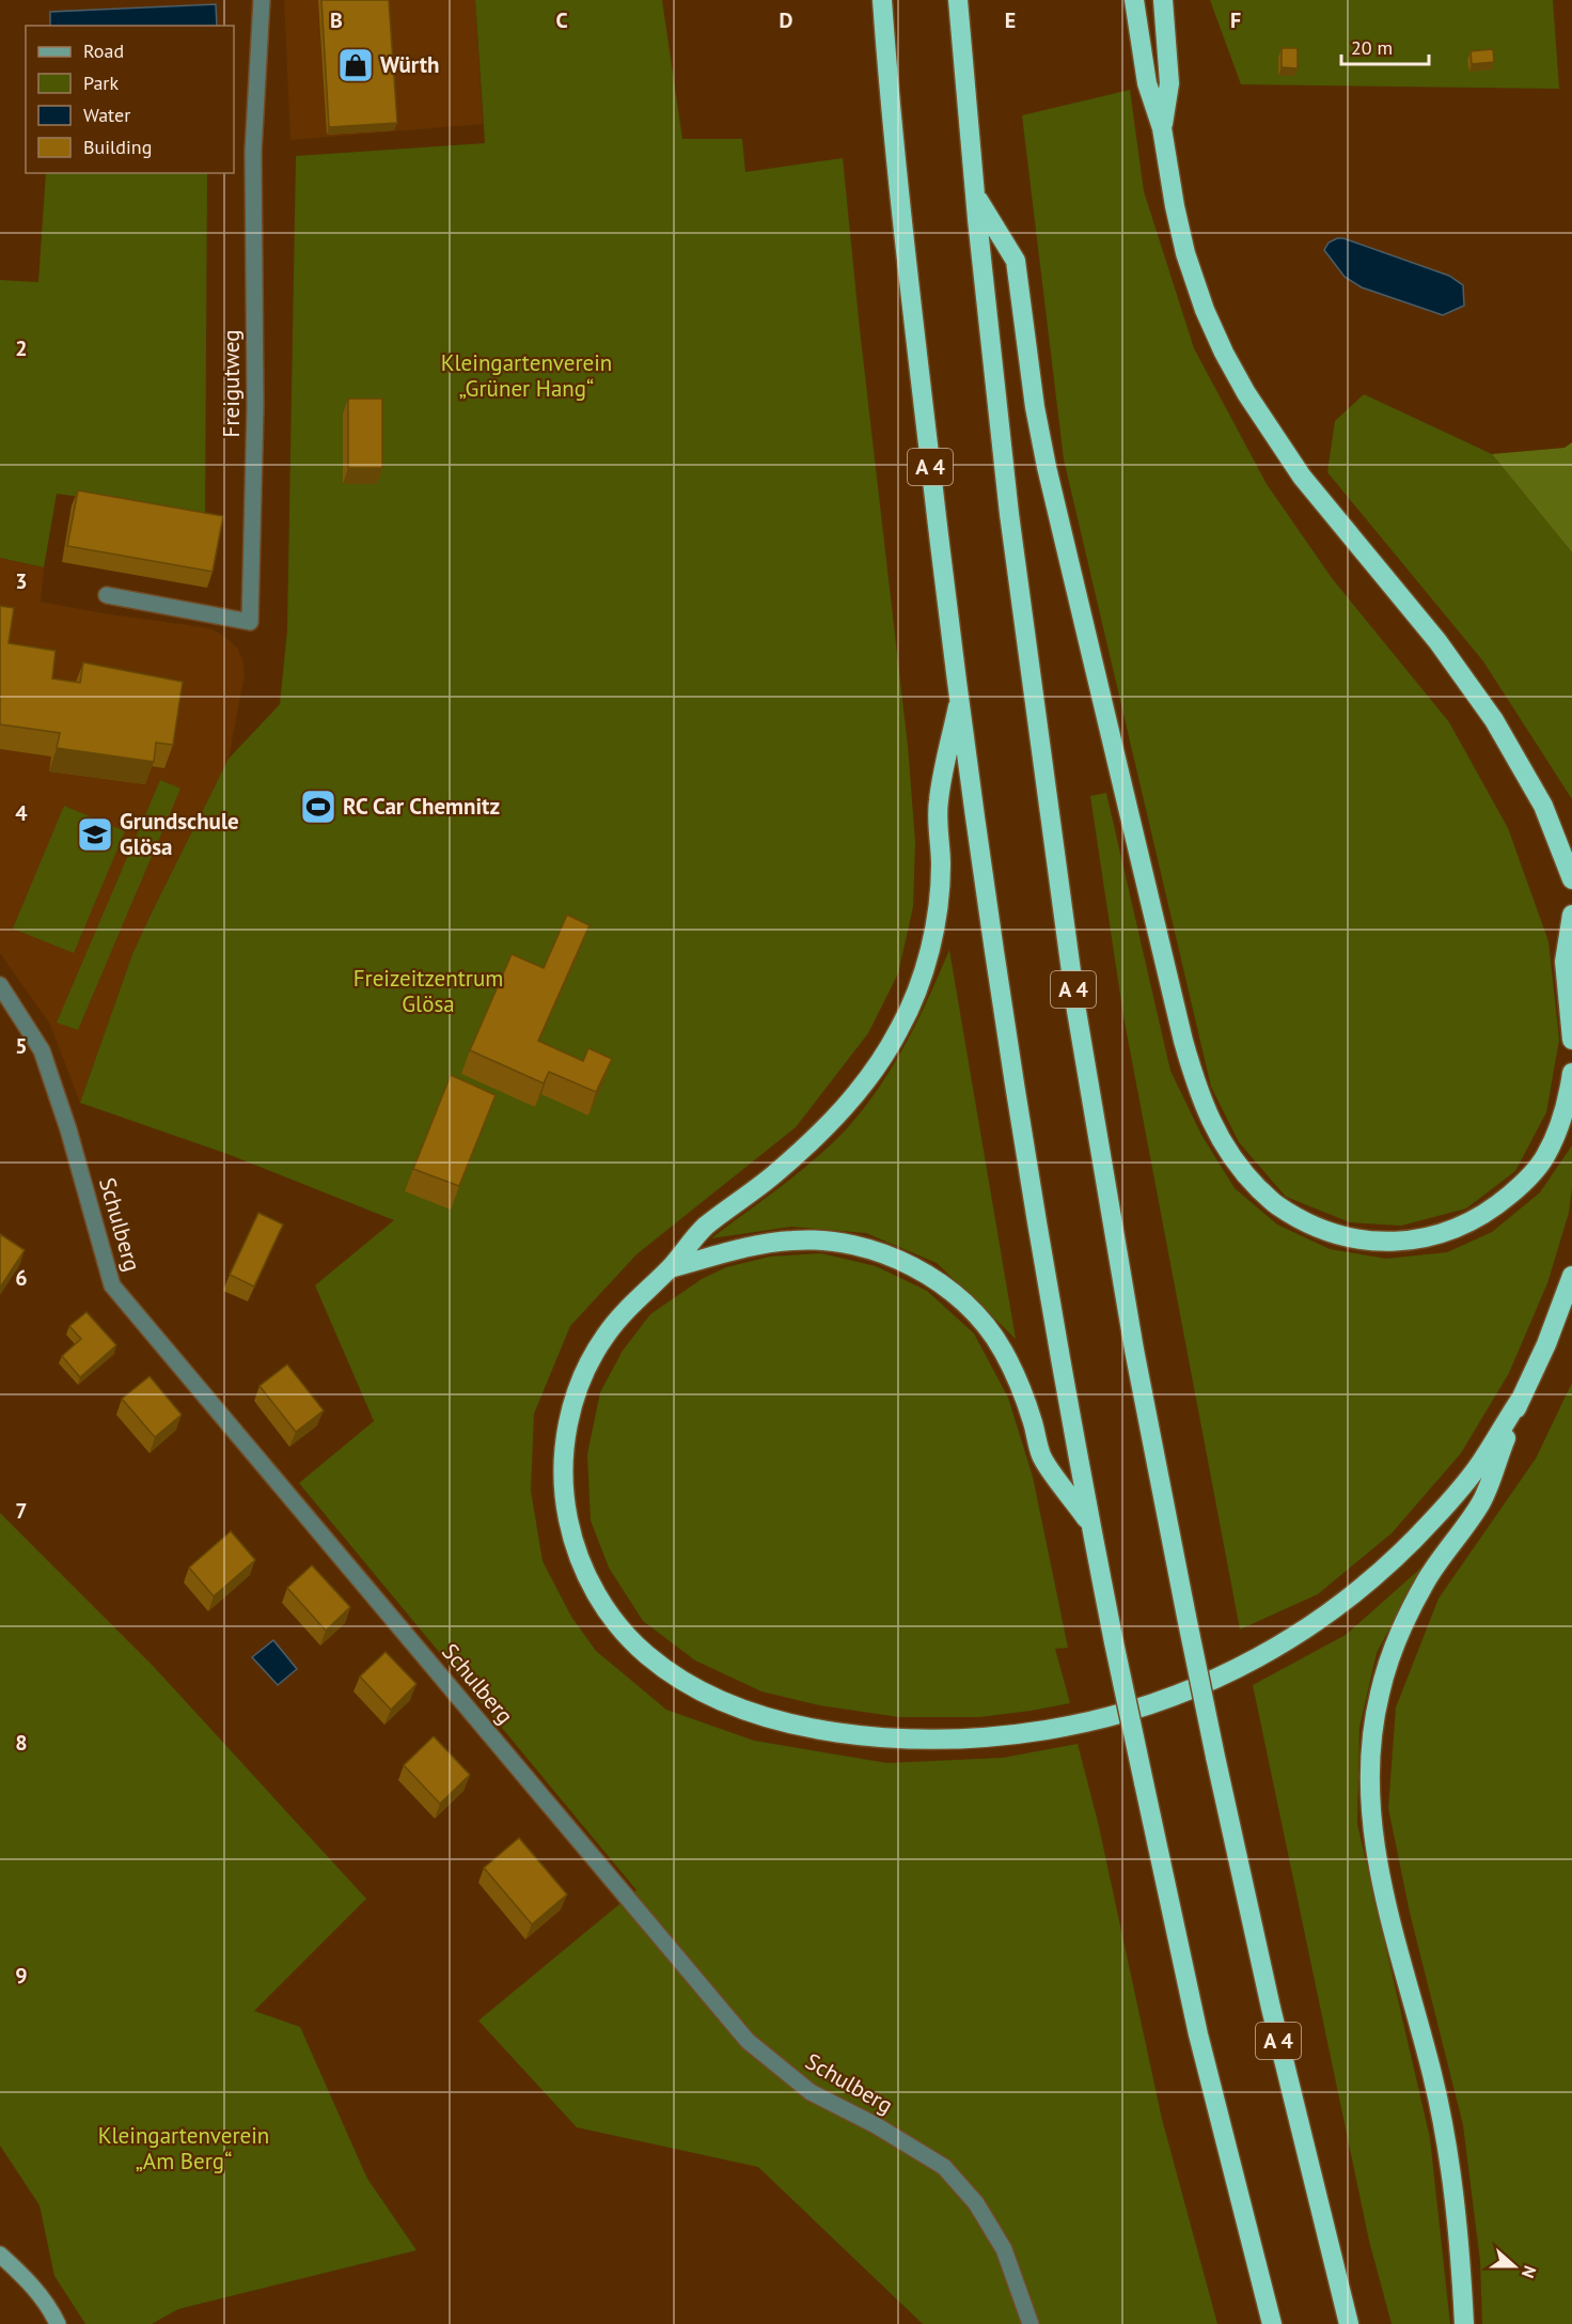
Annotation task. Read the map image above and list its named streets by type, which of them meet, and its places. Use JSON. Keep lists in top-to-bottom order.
{
  "streets": {
    "highway": ["A 4"],
    "street": ["Freigutweg", "Schulberg"]
  },
  "parks": ["Kleingartenverein „Grüner Hang“", "Freizeitzentrum Glösa", "Kleingartenverein „Am Berg“"],
  "places": {
    "shop": ["Würth"],
    "sports": ["RC Car Chemnitz"],
    "school or university": ["Grundschule Glösa"]
  },
  "legend": [
    "Road",
    "Park",
    "Water",
    "Building"
  ],
  "scale_bar": "20 m",
  "north": "right",
  "grid": {
    "columns": [
      "B",
      "C",
      "D",
      "E",
      "F"
    ],
    "rows": [
      "2",
      "3",
      "4",
      "5",
      "6",
      "7",
      "8",
      "9"
    ]
  }
}
